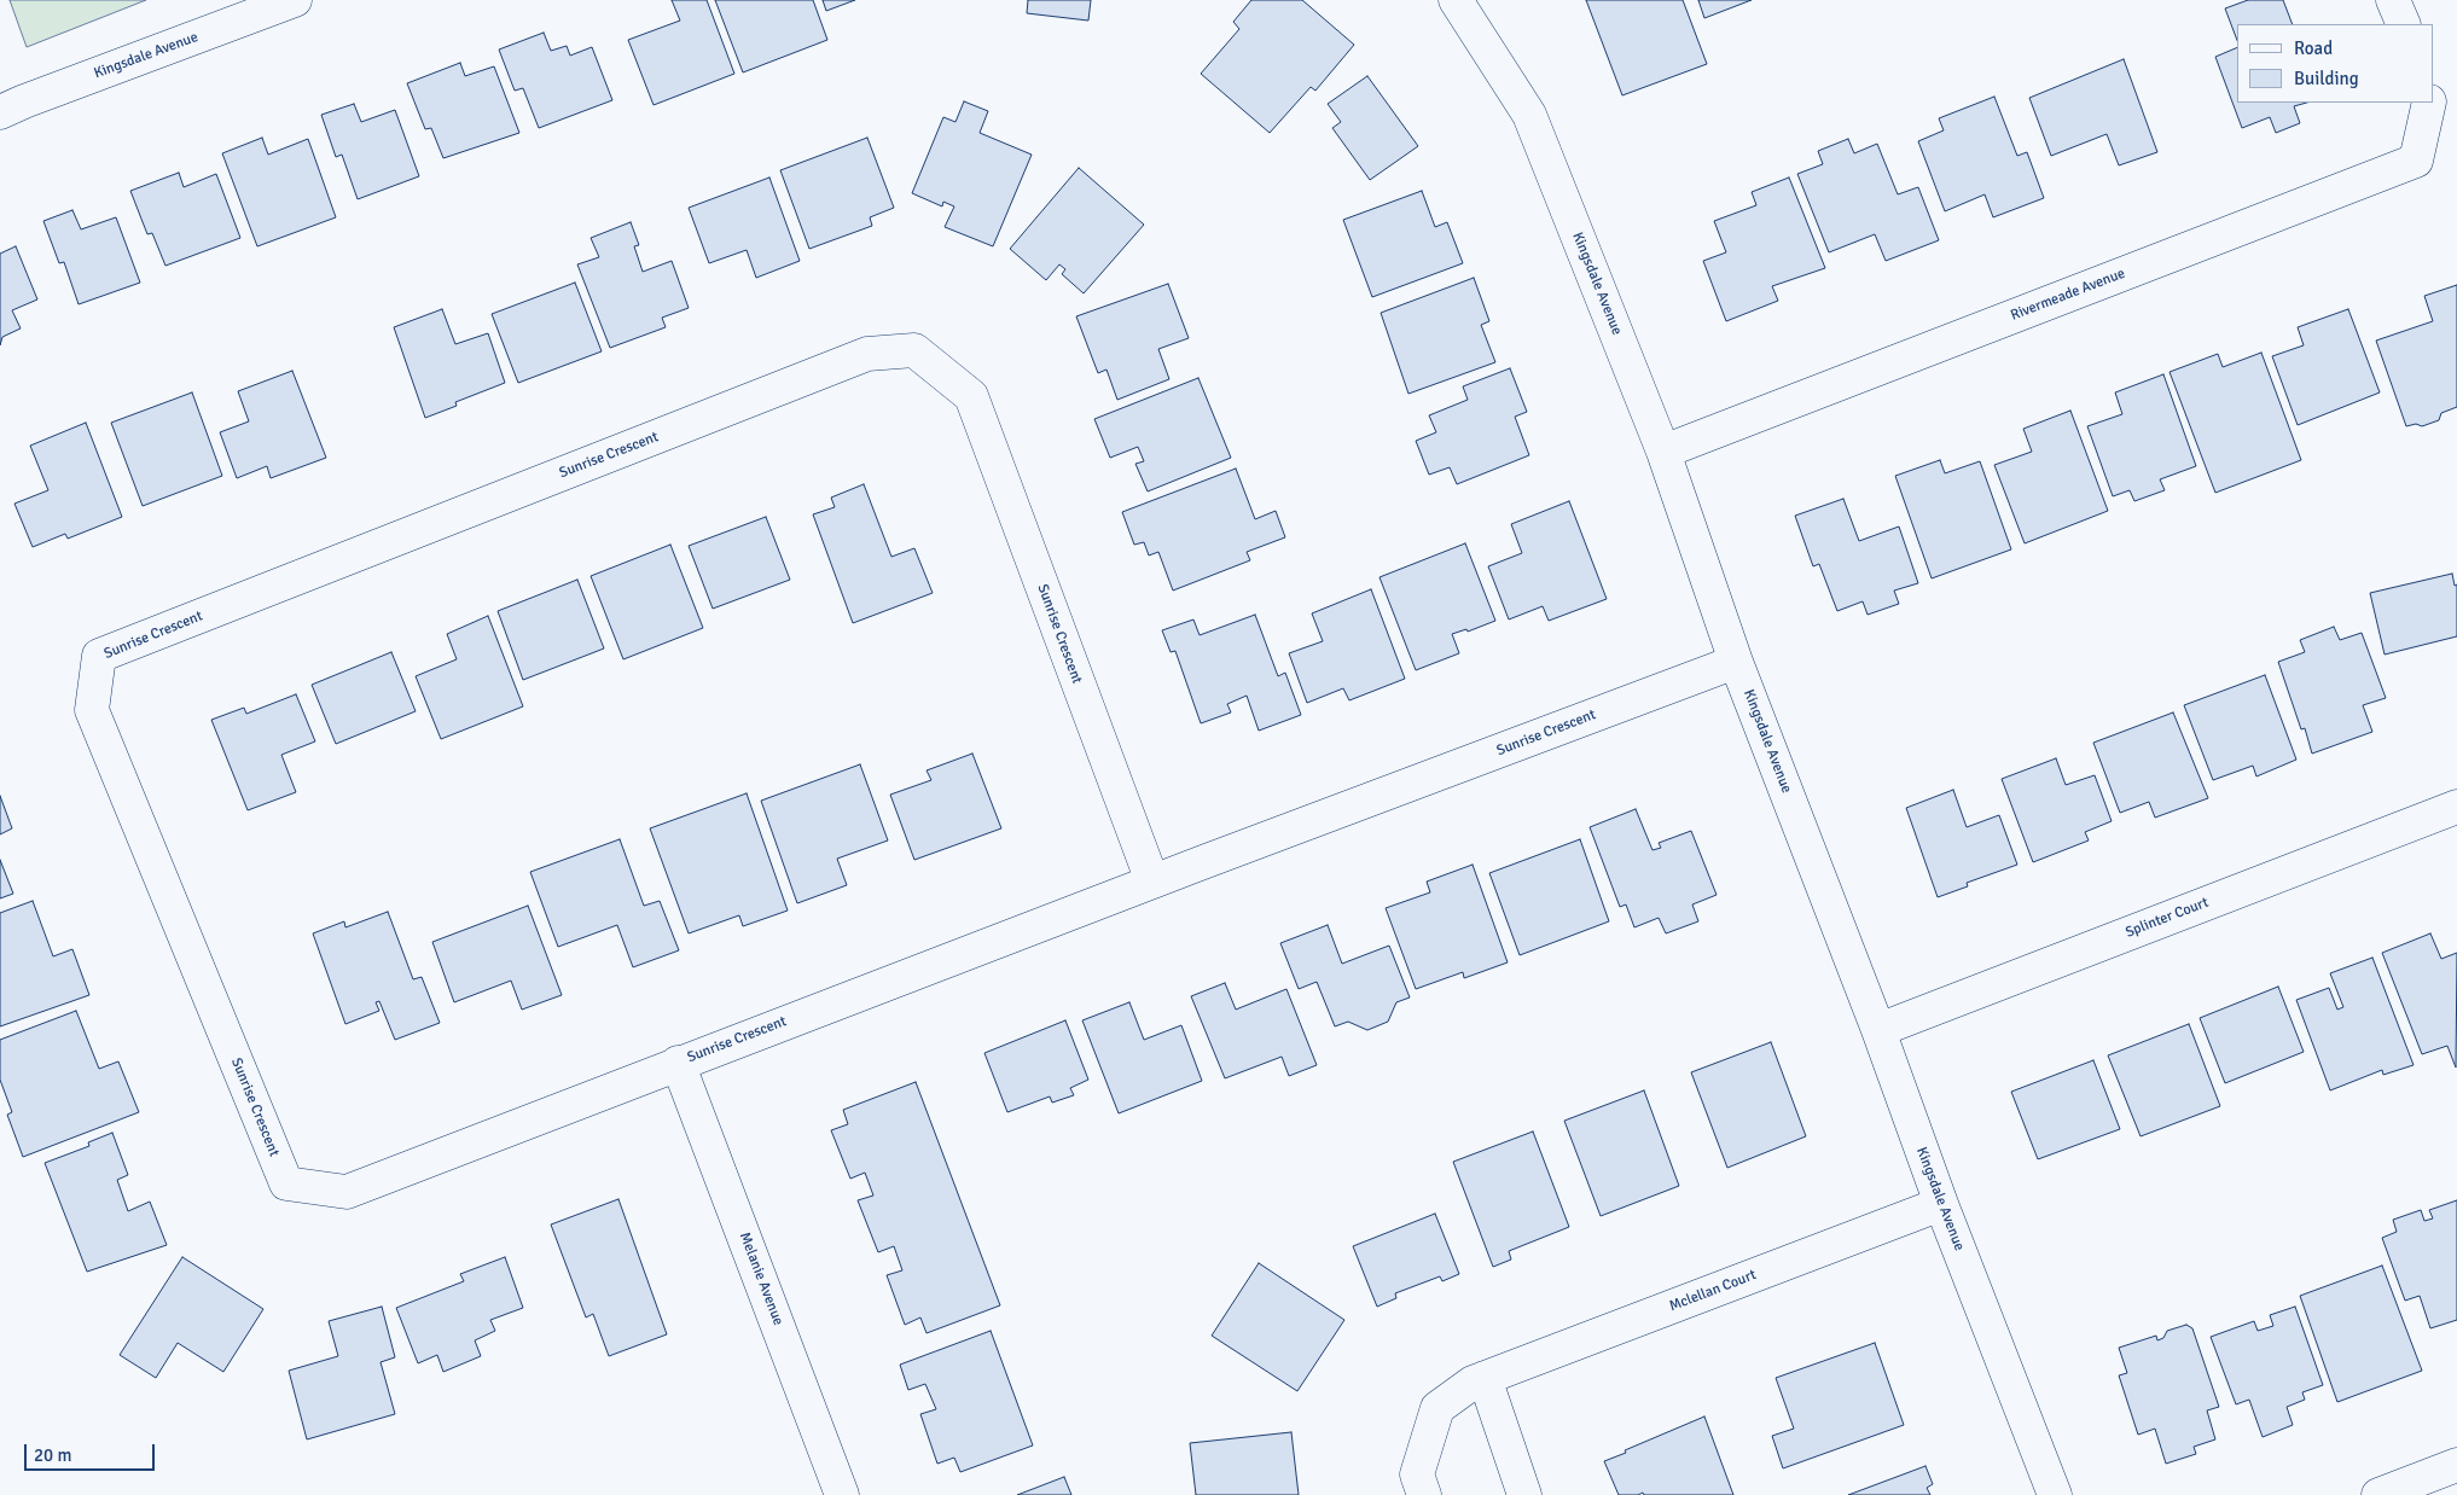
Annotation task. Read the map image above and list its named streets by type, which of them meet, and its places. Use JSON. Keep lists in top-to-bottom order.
{
  "streets": {
    "street": [
      "Kingsdale Avenue",
      "Rivermeade Avenue",
      "Sunrise Crescent",
      "Splinter Court",
      "Melanie Avenue",
      "Mclellan Court"
    ]
  },
  "crossings": [
    ["Kingsdale Avenue", "Rivermeade Avenue"],
    ["Kingsdale Avenue", "Sunrise Crescent"],
    ["Kingsdale Avenue", "Splinter Court"],
    ["Kingsdale Avenue", "Mclellan Court"],
    ["Sunrise Crescent", "Melanie Avenue"]
  ],
  "legend": ["Road", "Building"],
  "scale_bar": "20 m"
}
